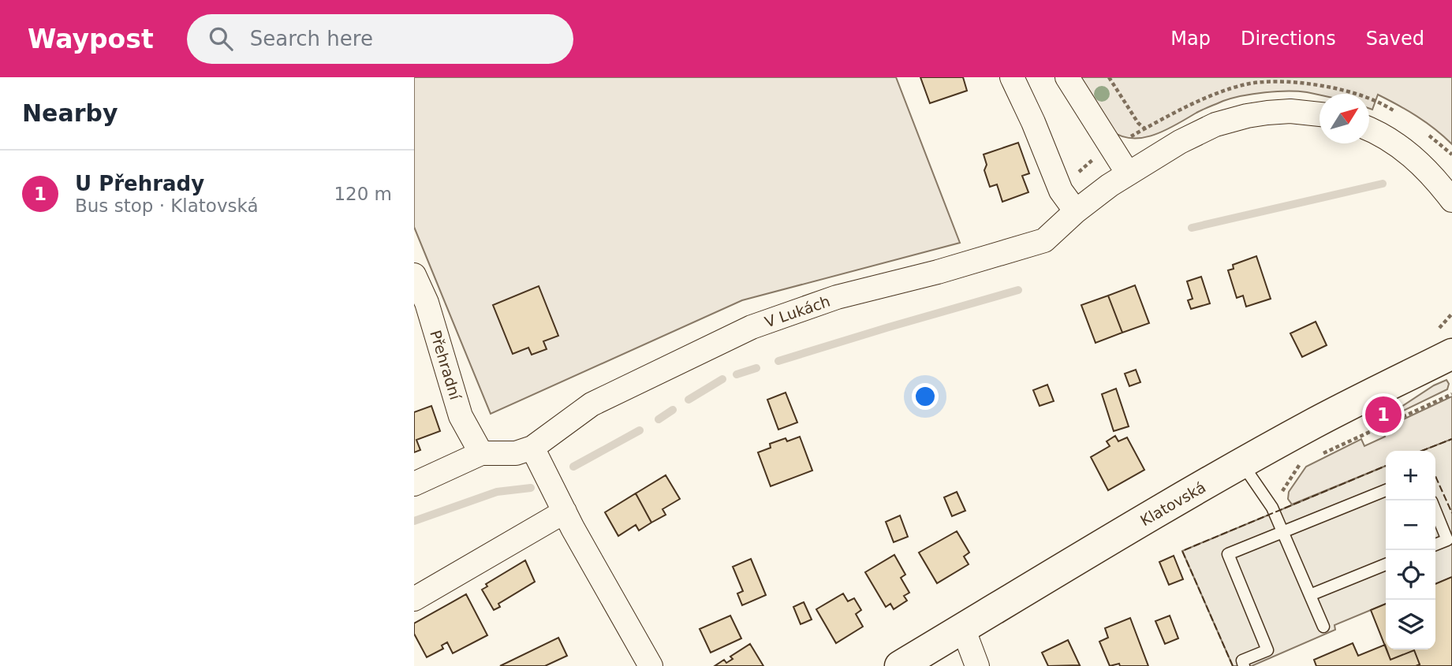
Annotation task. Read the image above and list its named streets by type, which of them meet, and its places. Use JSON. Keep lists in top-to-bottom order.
{
  "streets": {
    "main road": ["Klatovská"],
    "street": ["V Lukách", "Přehradní"]
  },
  "crossings": [
    ["V Lukách", "Přehradní"]
  ],
  "north": "top right",
  "page": {
    "header": "Waypost",
    "search": "Search here",
    "nav": ["Map", "Directions", "Saved"],
    "heading": "Nearby",
    "list": [
      {
        "mark": "1",
        "name": "U Přehrady",
        "note": "Bus stop · Klatovská",
        "value": "120 m"
      }
    ],
    "pins": "1",
    "map_buttons": ["+", "−"]
  }
}
